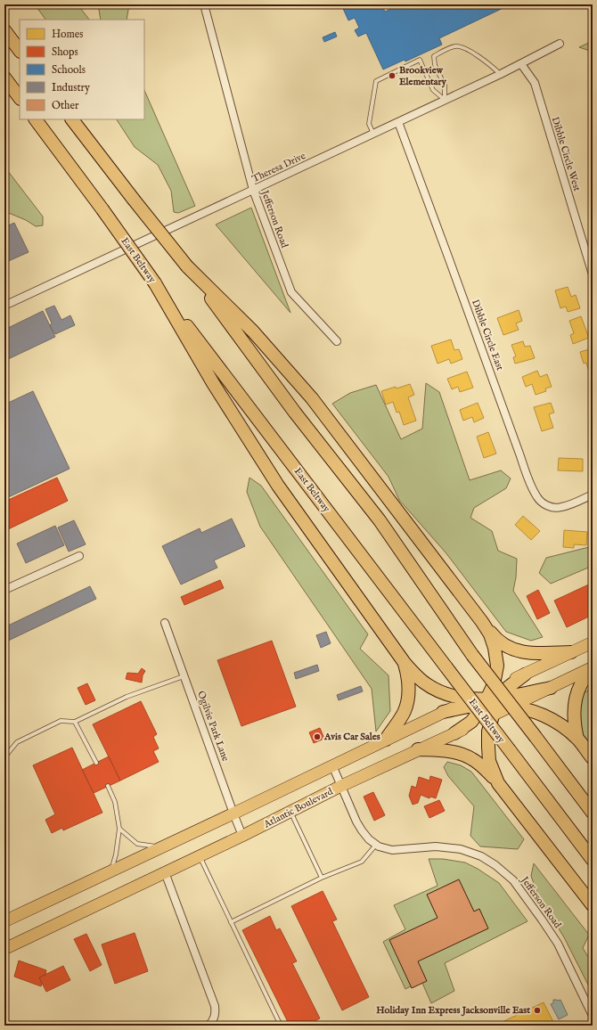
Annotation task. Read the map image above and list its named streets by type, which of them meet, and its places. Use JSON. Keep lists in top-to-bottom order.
{
  "streets": {
    "highway": ["East Beltway", "Atlantic Boulevard"],
    "street": [
      "Dibble Circle West",
      "Theresa Drive",
      "Jefferson Road",
      "Dibble Circle East",
      "Ogilvie Park Lane"
    ]
  },
  "crossings": [
    ["Dibble Circle West", "Theresa Drive"],
    ["Theresa Drive", "Jefferson Road"],
    ["Theresa Drive", "Dibble Circle East"],
    ["Jefferson Road", "Atlantic Boulevard"],
    ["Ogilvie Park Lane", "Atlantic Boulevard"]
  ],
  "places": ["Brookview Elementary", "Avis Car Sales", "Holiday Inn Express Jacksonville East"],
  "legend": [
    "Homes",
    "Shops",
    "Schools",
    "Industry",
    "Other"
  ]
}
